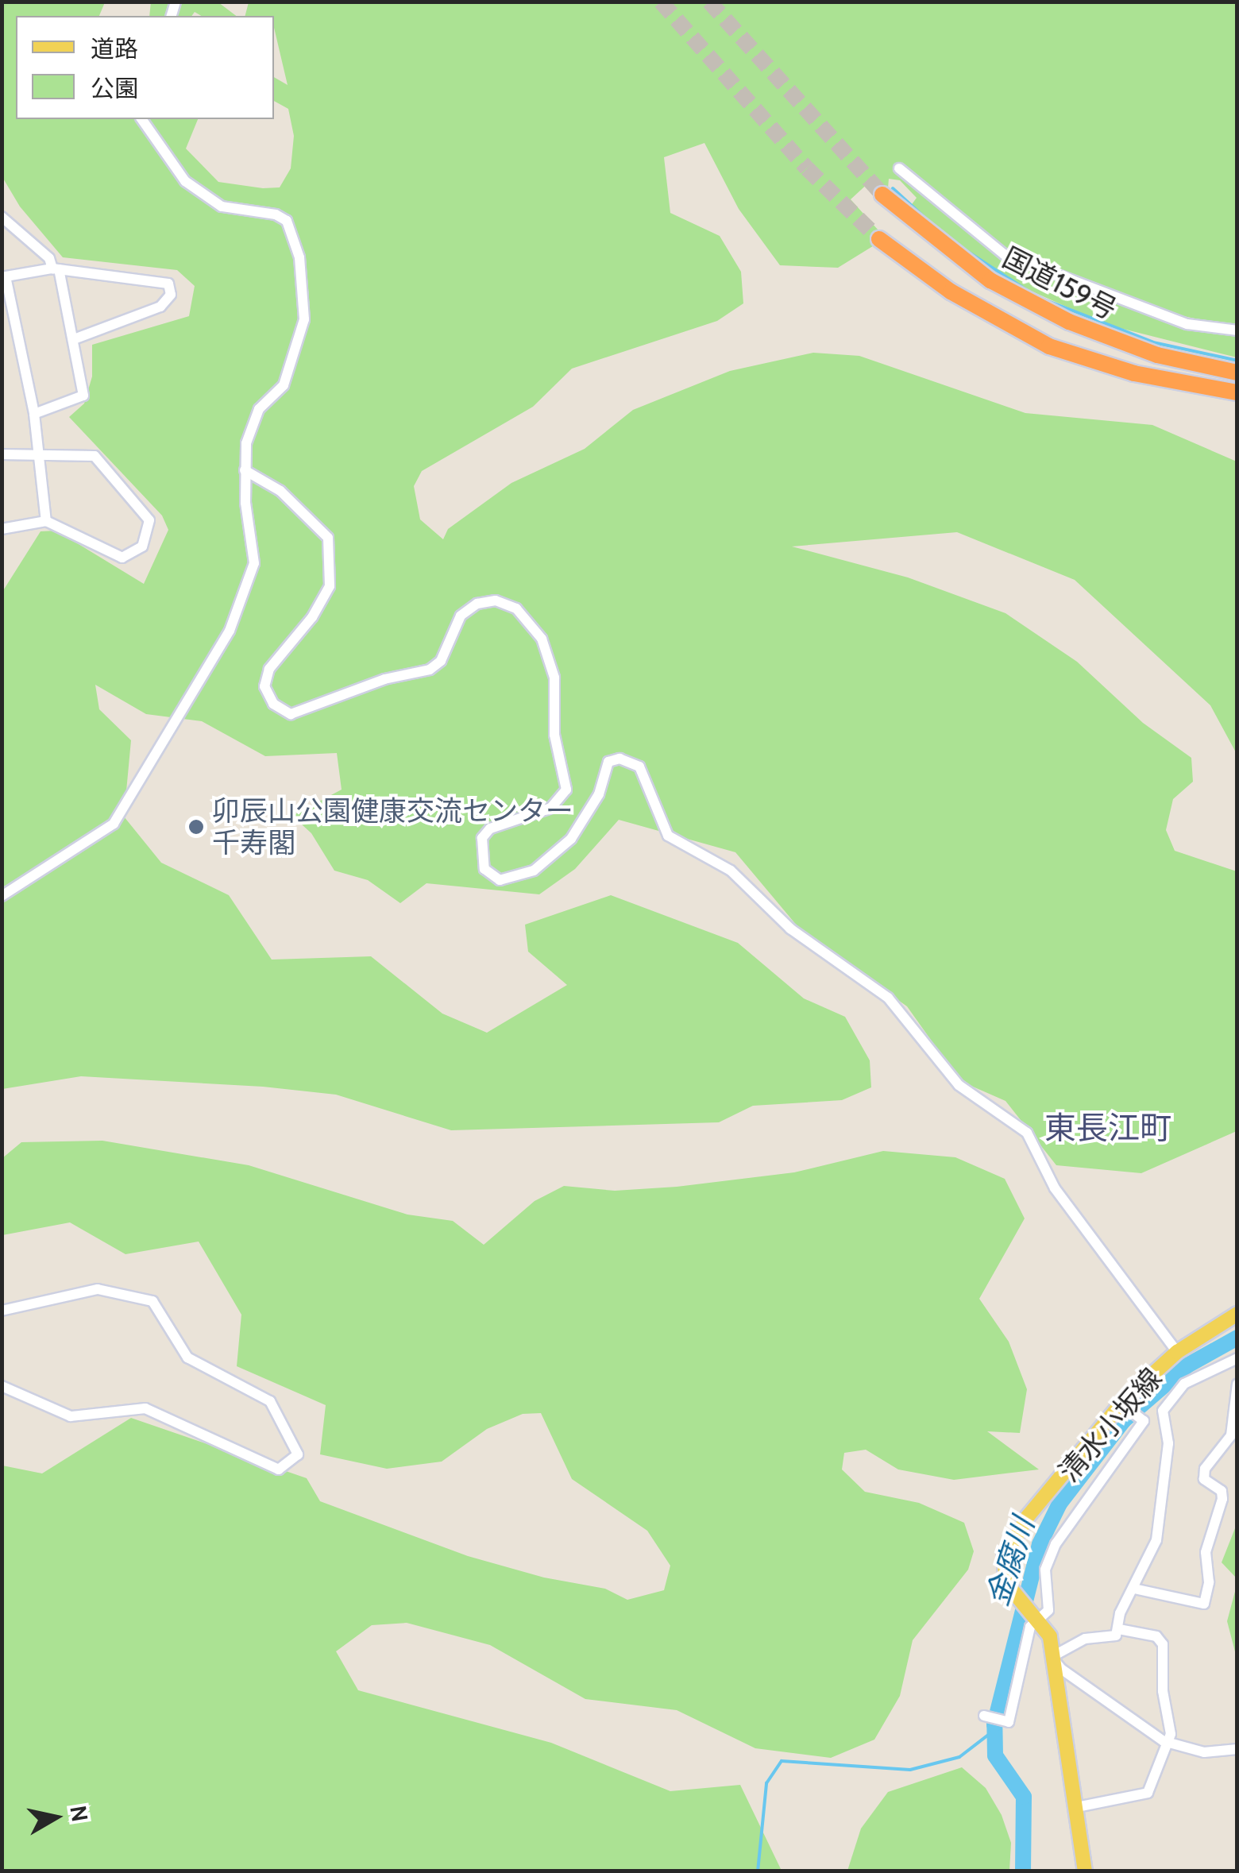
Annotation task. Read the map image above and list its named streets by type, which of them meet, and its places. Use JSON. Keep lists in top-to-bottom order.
{
  "streets": {
    "highway": ["国道159号"],
    "main road": ["清水小坂線"]
  },
  "districts": ["東長江町"],
  "water": ["金腐川"],
  "places": ["卯辰山公園健康交流センター 千寿閣"],
  "legend": ["道路", "公園"],
  "north": "right"
}
